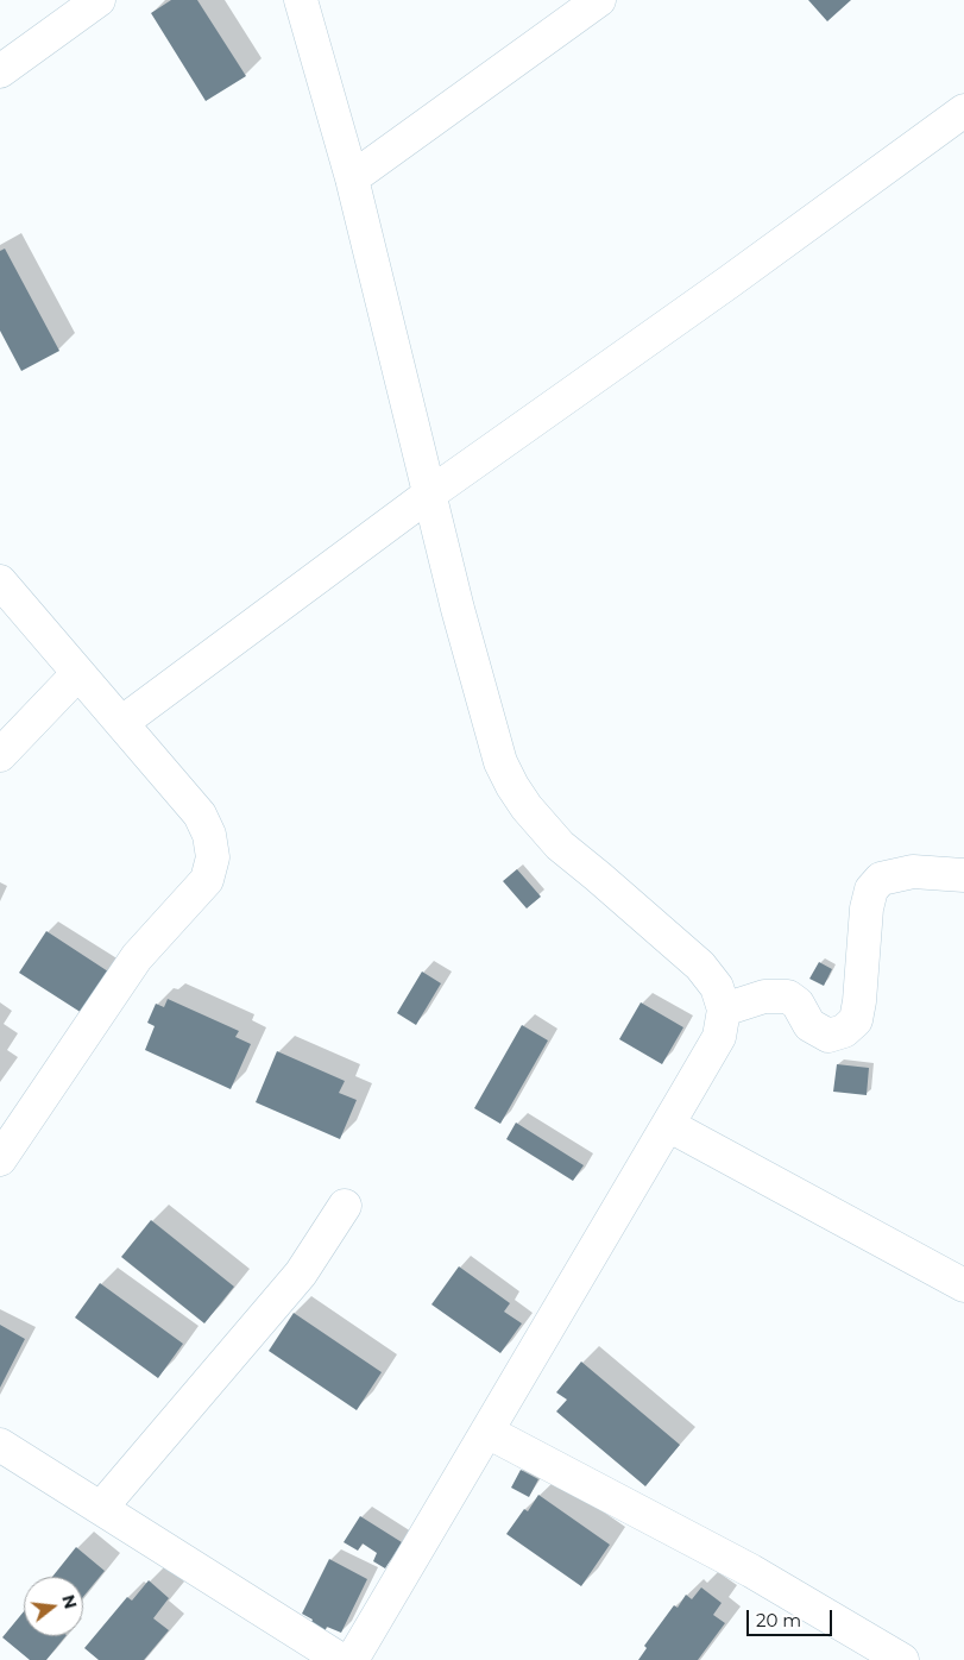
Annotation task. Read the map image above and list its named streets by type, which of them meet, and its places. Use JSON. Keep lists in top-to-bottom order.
{
  "scale_bar": "20 m",
  "north": "right"
}
